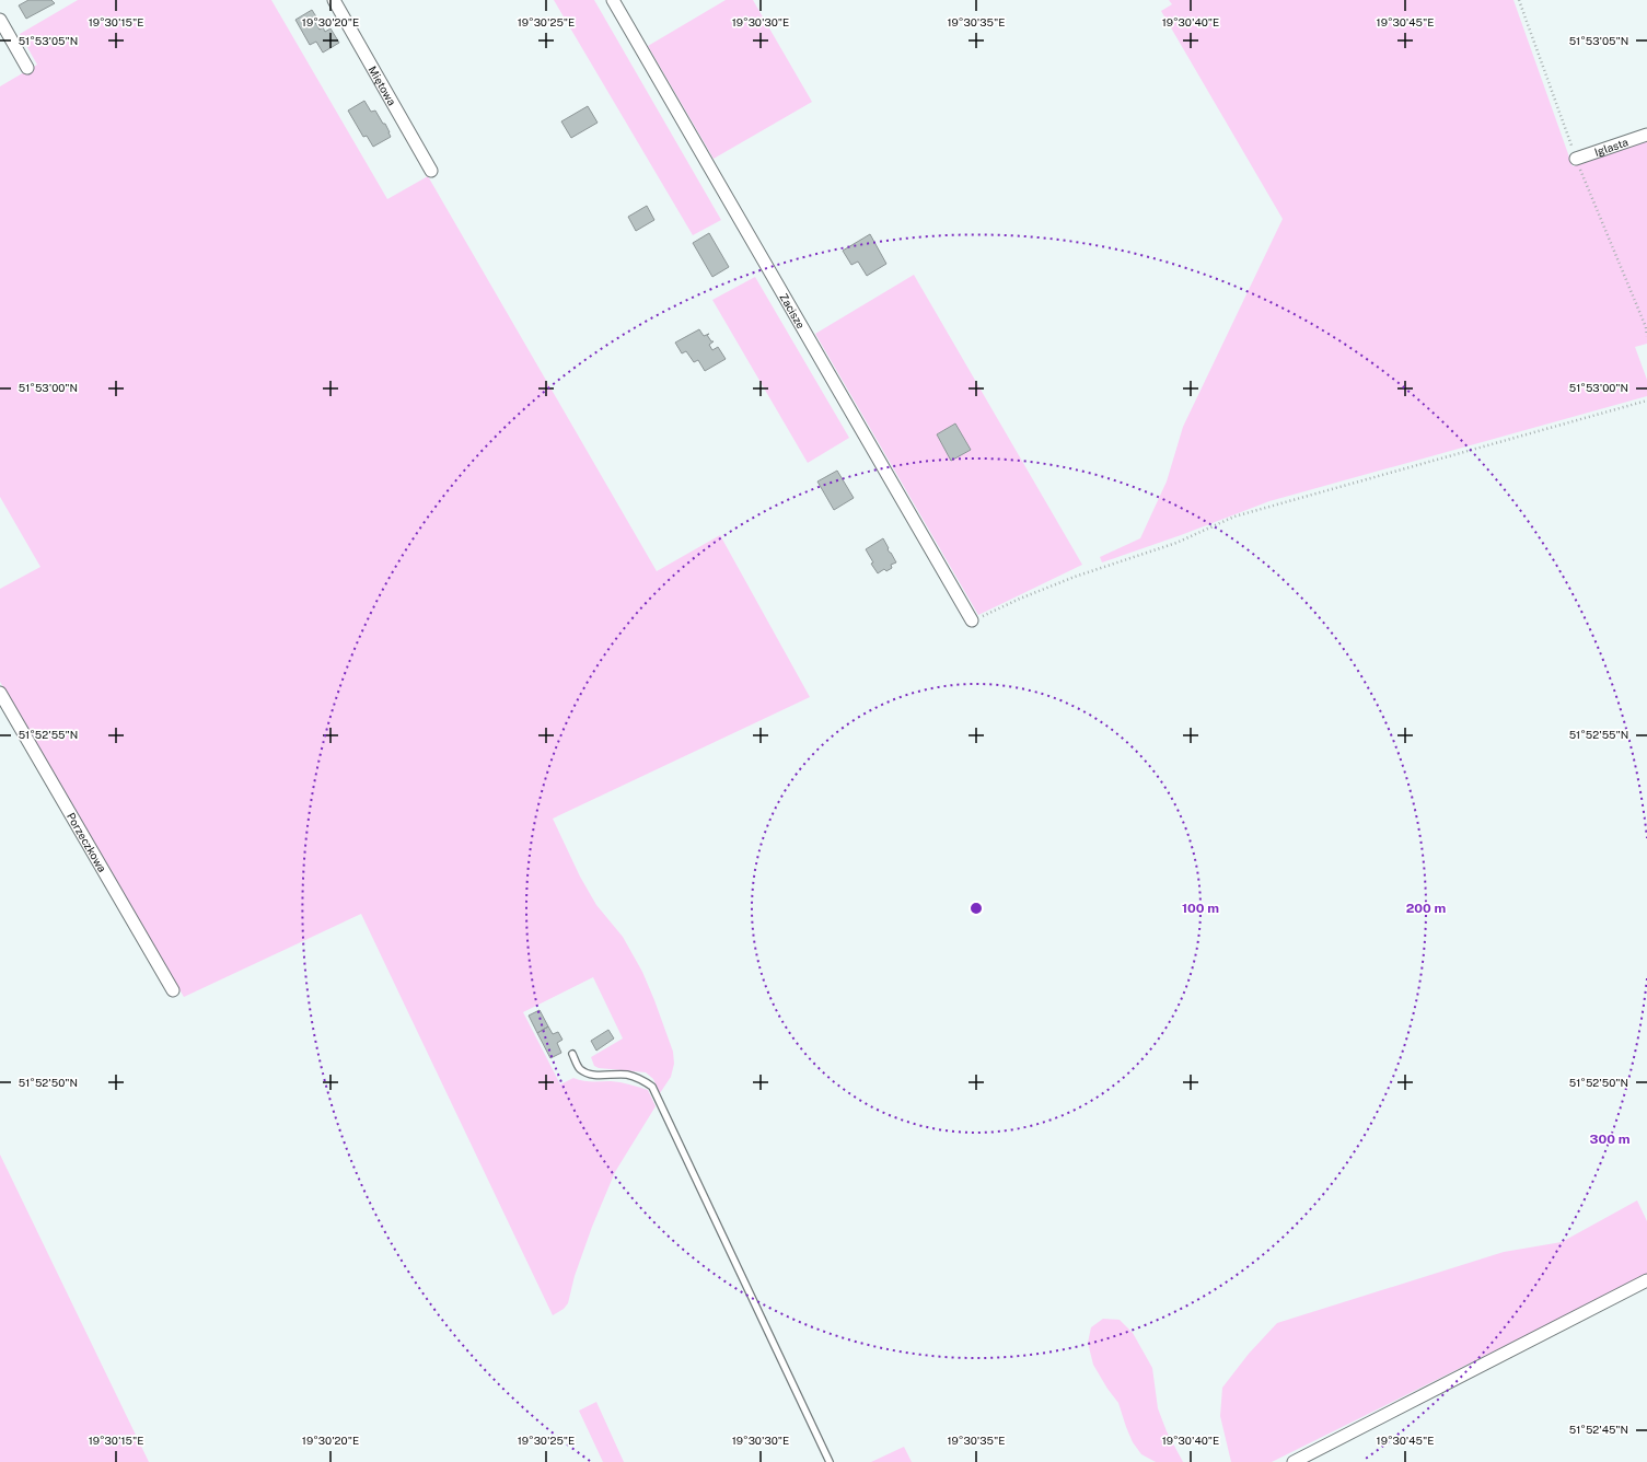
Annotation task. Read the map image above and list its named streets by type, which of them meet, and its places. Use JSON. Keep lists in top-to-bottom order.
{
  "streets": {
    "street": [
      "Miętowa",
      "Iglasta",
      "Zacisze",
      "Porzeczkowa"
    ]
  },
  "coordinates": [
    "19°30'15\"E",
    "19°30'20\"E",
    "19°30'25\"E",
    "19°30'30\"E",
    "19°30'35\"E",
    "19°30'40\"E",
    "19°30'45\"E",
    "51°53'05\"N",
    "51°53'00\"N",
    "51°52'55\"N",
    "51°52'50\"N",
    "51°52'45\"N"
  ],
  "rings": ["100 m", "200 m", "300 m"]
}
